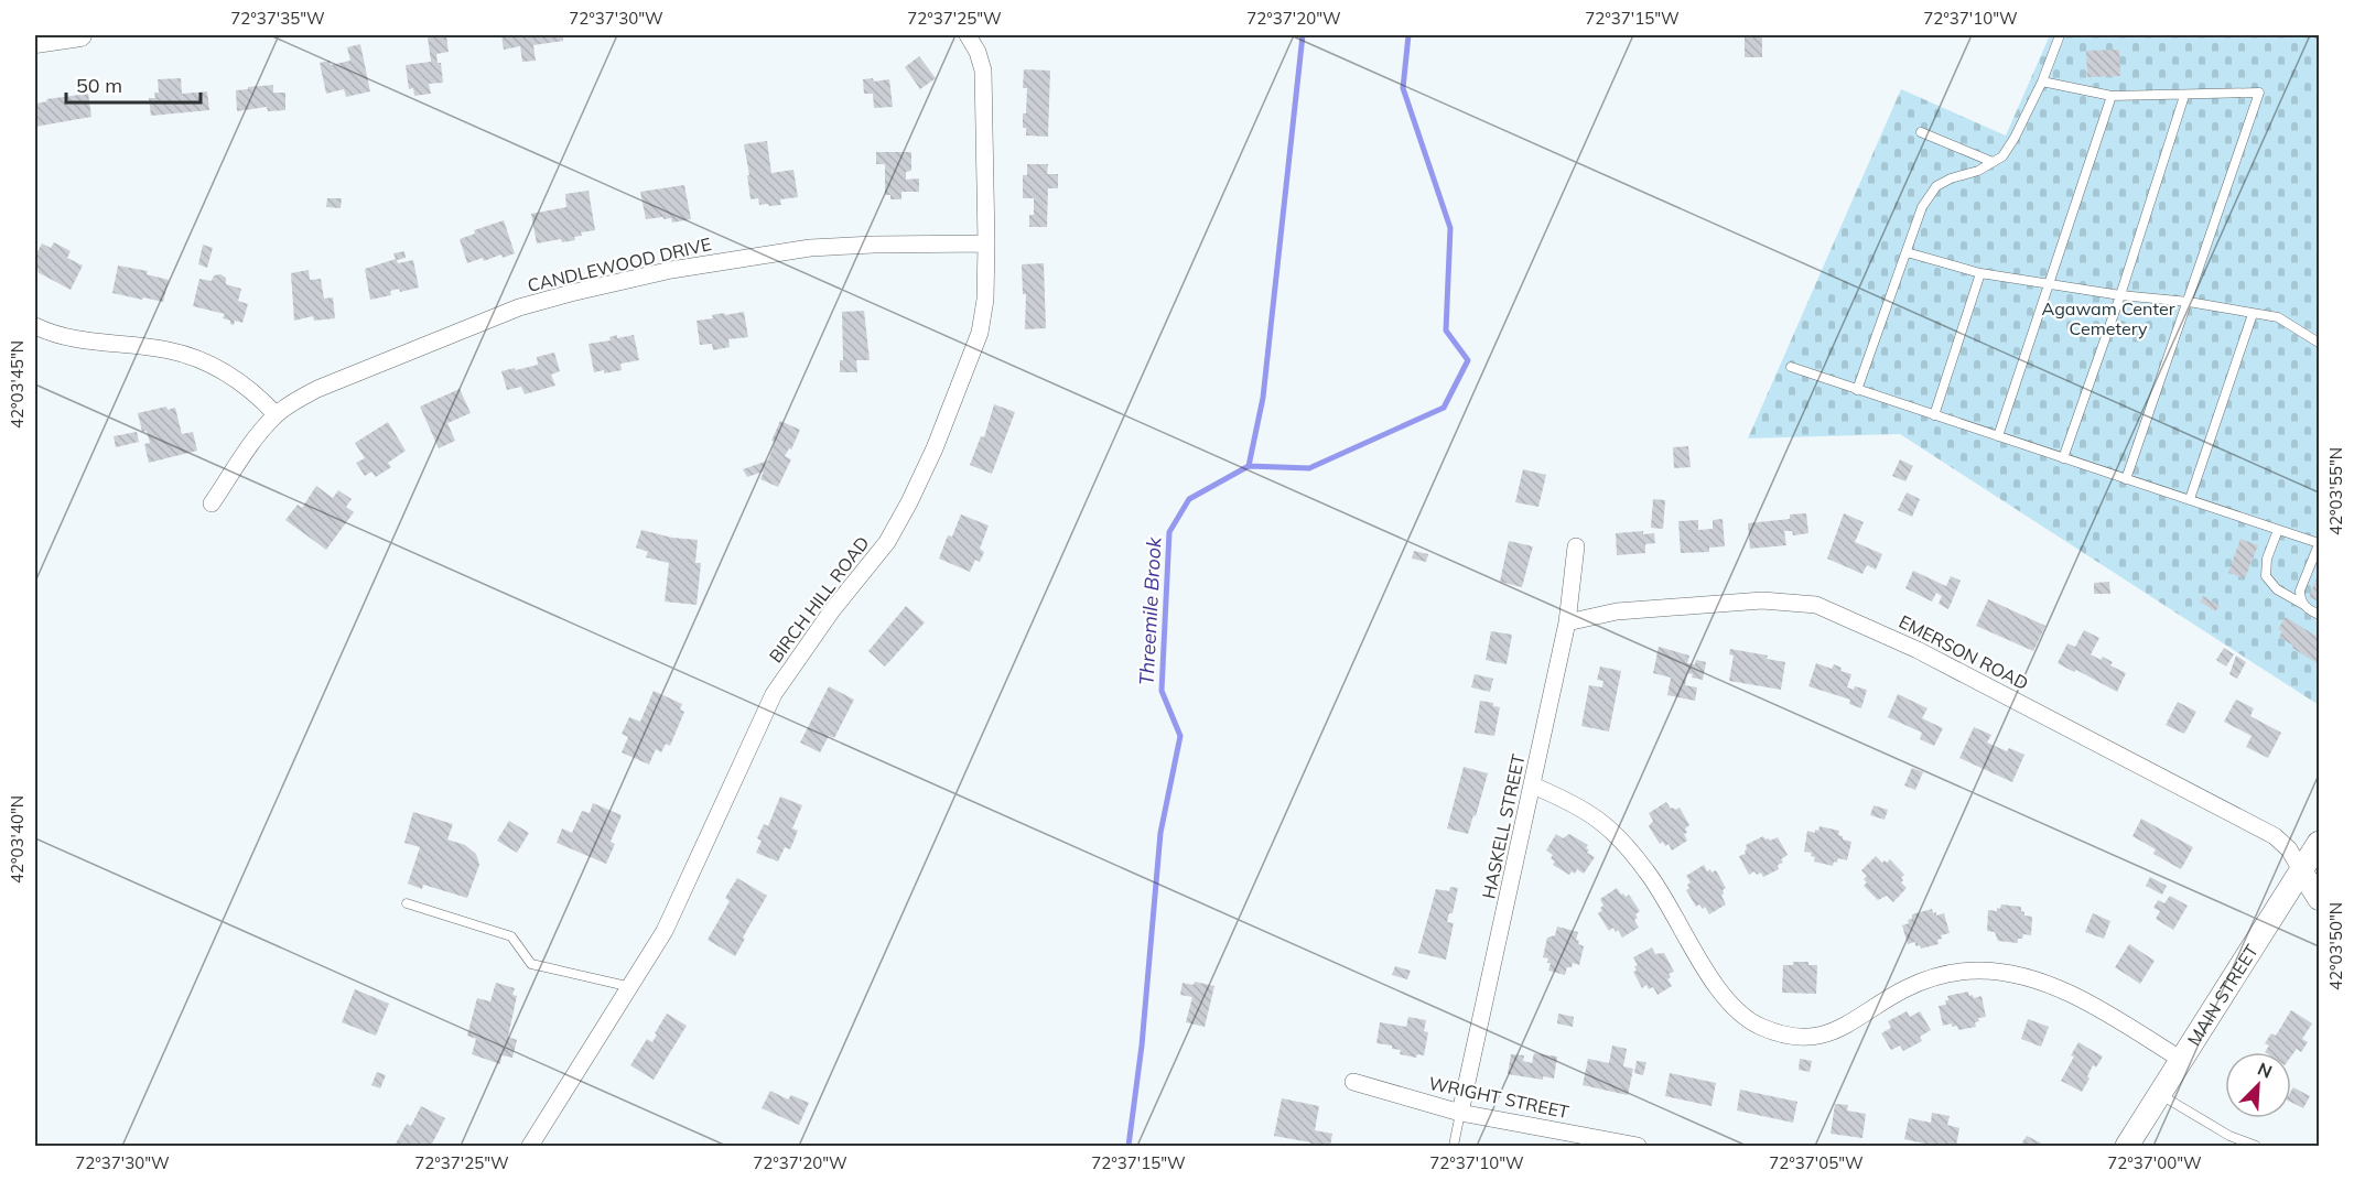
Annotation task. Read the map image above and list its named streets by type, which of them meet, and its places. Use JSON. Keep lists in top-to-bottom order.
{
  "streets": {
    "main road": ["MAIN STREET"],
    "street": [
      "CANDLEWOOD DRIVE",
      "BIRCH HILL ROAD",
      "EMERSON ROAD",
      "HASKELL STREET",
      "WRIGHT STREET"
    ]
  },
  "crossings": [
    ["CANDLEWOOD DRIVE", "BIRCH HILL ROAD"],
    ["EMERSON ROAD", "HASKELL STREET"],
    ["EMERSON ROAD", "MAIN STREET"],
    ["HASKELL STREET", "WRIGHT STREET"]
  ],
  "water": ["Threemile Brook"],
  "parks": ["Agawam Center Cemetery"],
  "scale_bar": "50 m",
  "north": "top right",
  "coordinates": [
    "72°37'35\"W",
    "72°37'30\"W",
    "72°37'25\"W",
    "72°37'20\"W",
    "72°37'15\"W",
    "72°37'10\"W",
    "42°03'45\"N",
    "42°03'55\"N",
    "42°03'40\"N",
    "42°03'50\"N",
    "72°37'05\"W",
    "72°37'00\"W"
  ]
}
